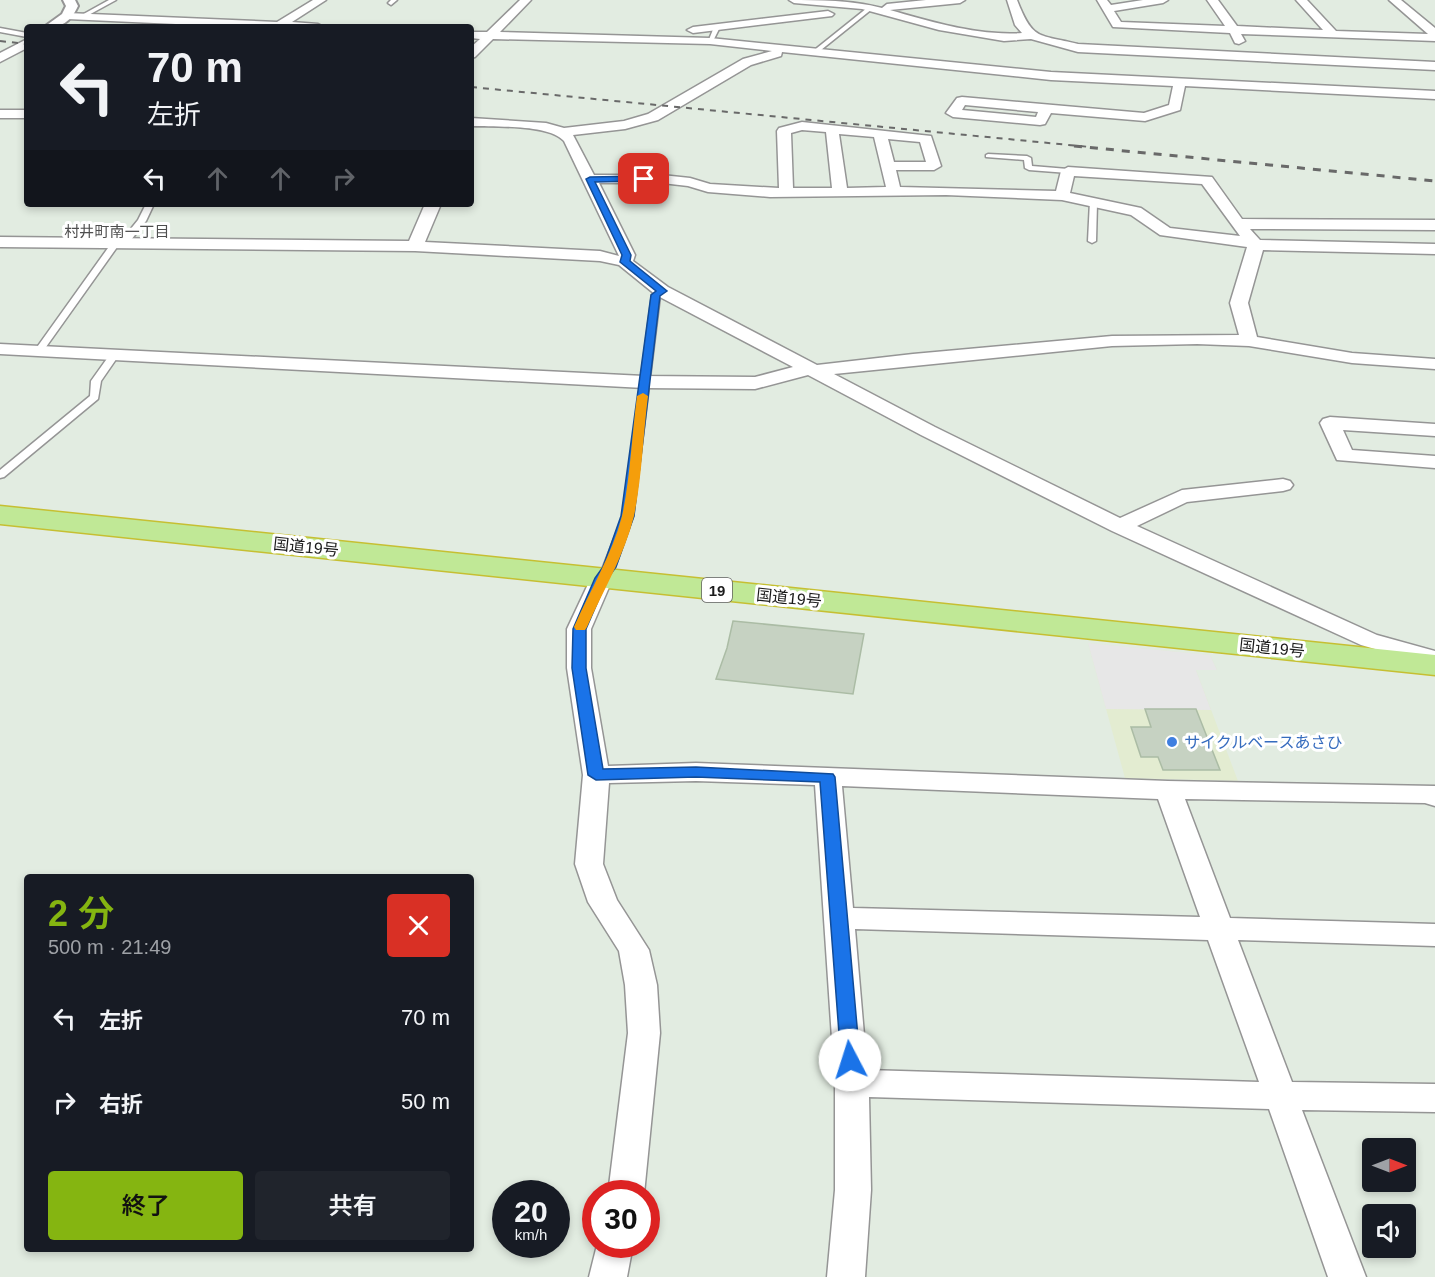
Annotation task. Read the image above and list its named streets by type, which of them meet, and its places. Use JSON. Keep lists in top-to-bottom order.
{
  "streets": {
    "highway": ["国道19号", "19"]
  },
  "districts": ["村井町南一丁目"],
  "places": ["サイクルベースあさひ"],
  "north": "right",
  "page": {
    "turn": ["70 m", "左折"],
    "heading": ["2 分", "500 m · 21:49"],
    "list": [
      {
        "name": "左折",
        "value": "70 m"
      },
      {
        "name": "右折",
        "value": "50 m"
      }
    ],
    "buttons": ["終了", "共有"],
    "speed": "20 km/h",
    "limit": "30"
  }
}
